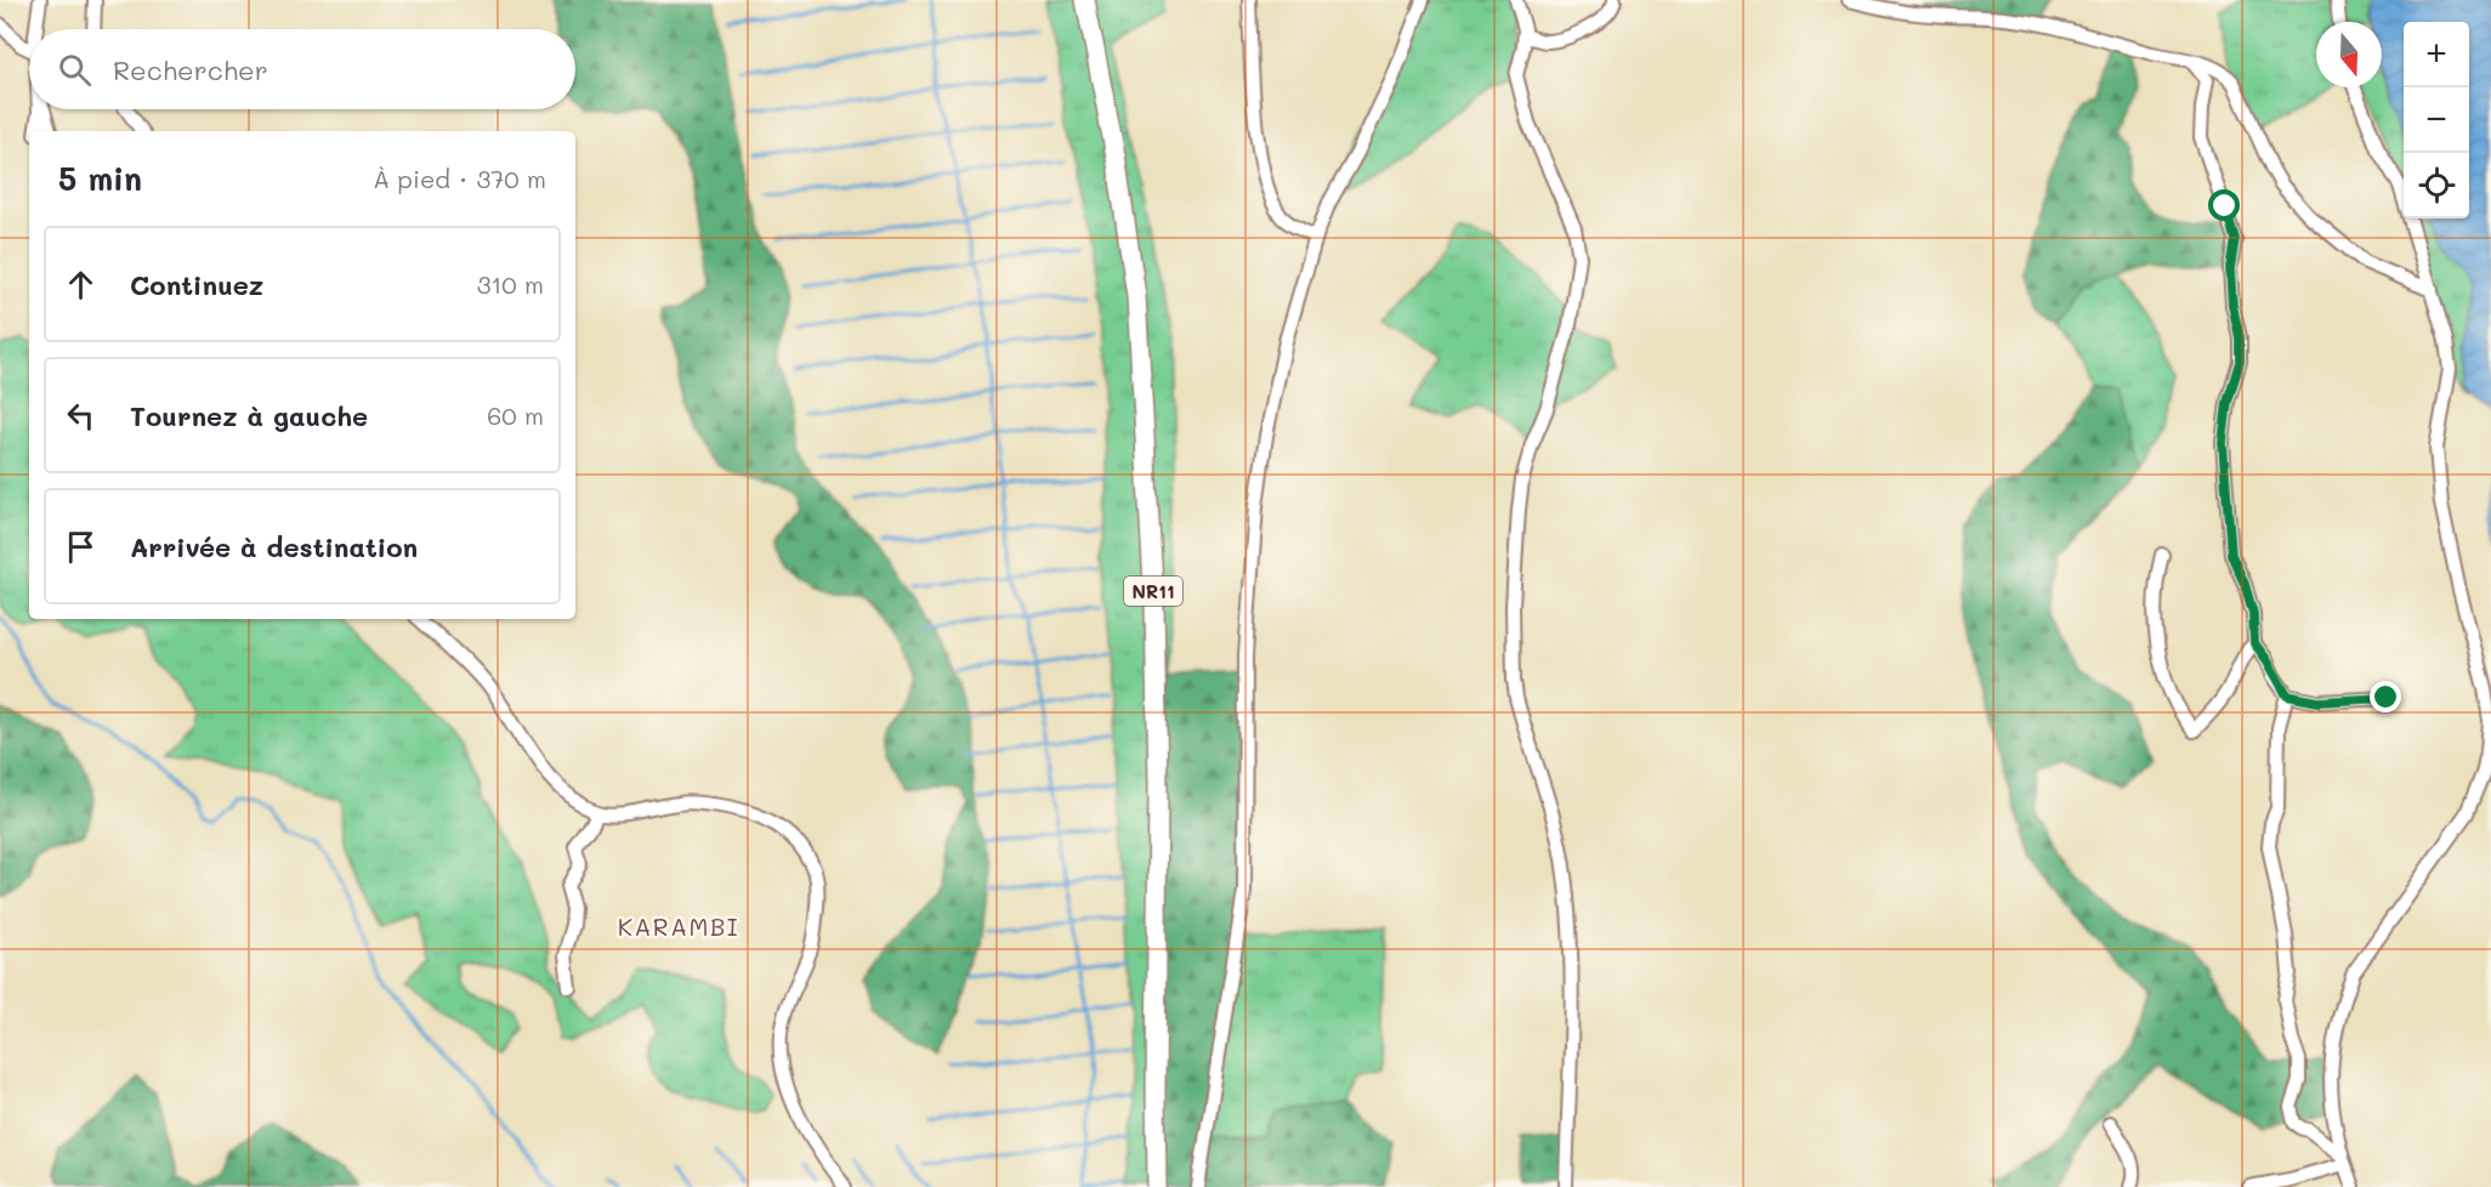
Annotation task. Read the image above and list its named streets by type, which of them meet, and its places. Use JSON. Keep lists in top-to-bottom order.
{
  "streets": {
    "highway": ["NR11"]
  },
  "districts": ["KARAMBI"],
  "north": "bottom",
  "page": {
    "map_buttons": ["+", "−"],
    "search": "Rechercher",
    "heading": ["5 min", "À pied · 370 m"],
    "list": [
      ["Continuez", "310 m"],
      ["Tournez à gauche", "60 m"],
      "Arrivée à destination"
    ]
  }
}
